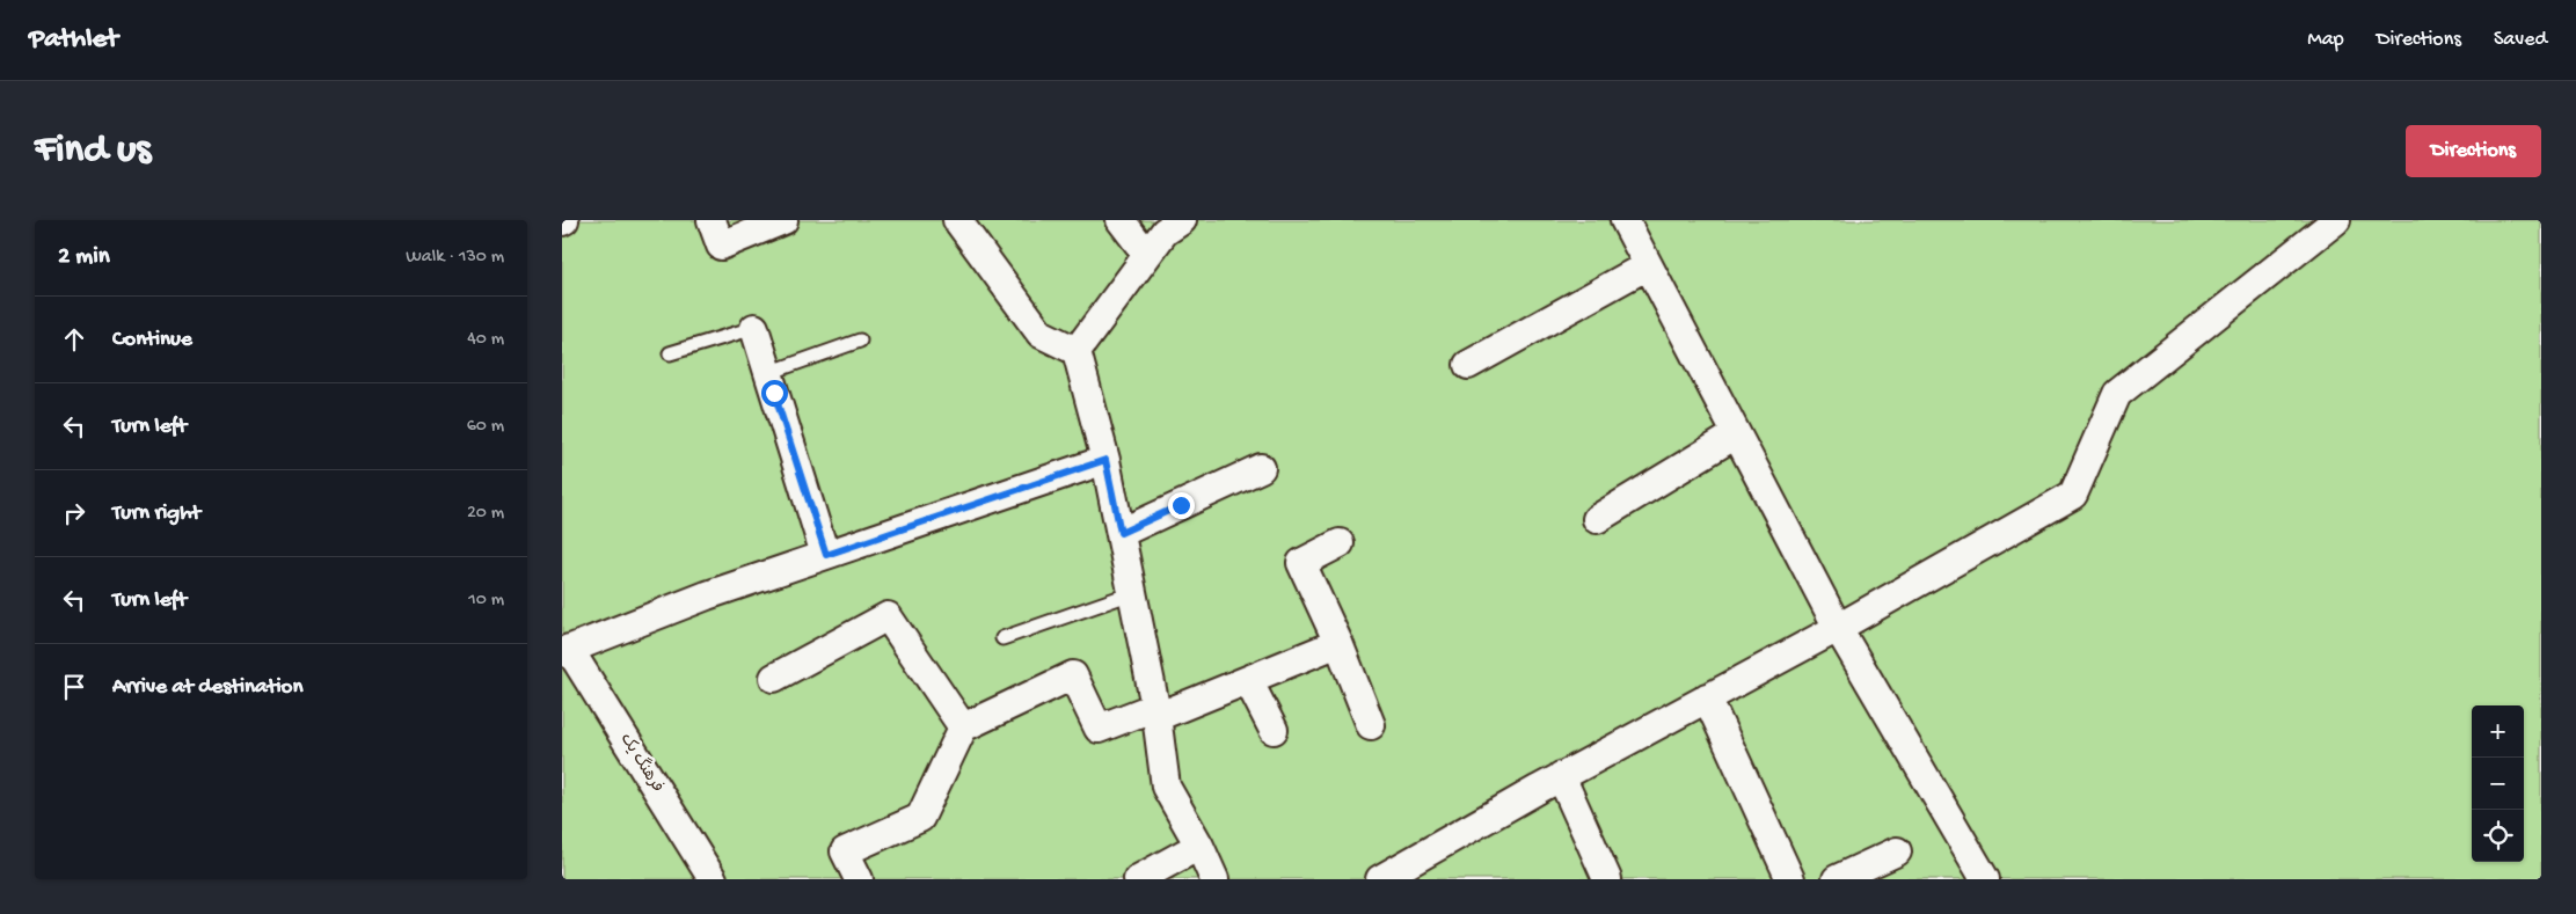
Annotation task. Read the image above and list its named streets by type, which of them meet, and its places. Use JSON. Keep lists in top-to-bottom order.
{
  "streets": {
    "street": ["فرهنگ یک"]
  },
  "page": {
    "header": "Pathlet",
    "nav": ["Map", "Directions", "Saved"],
    "buttons": "Directions",
    "title": "Find us",
    "heading": ["2 min", "Walk · 130 m"],
    "list": [
      ["Continue", "40 m"],
      ["Turn left", "60 m"],
      ["Turn right", "20 m"],
      ["Turn left", "10 m"],
      "Arrive at destination"
    ],
    "map_buttons": ["+", "−"]
  }
}
